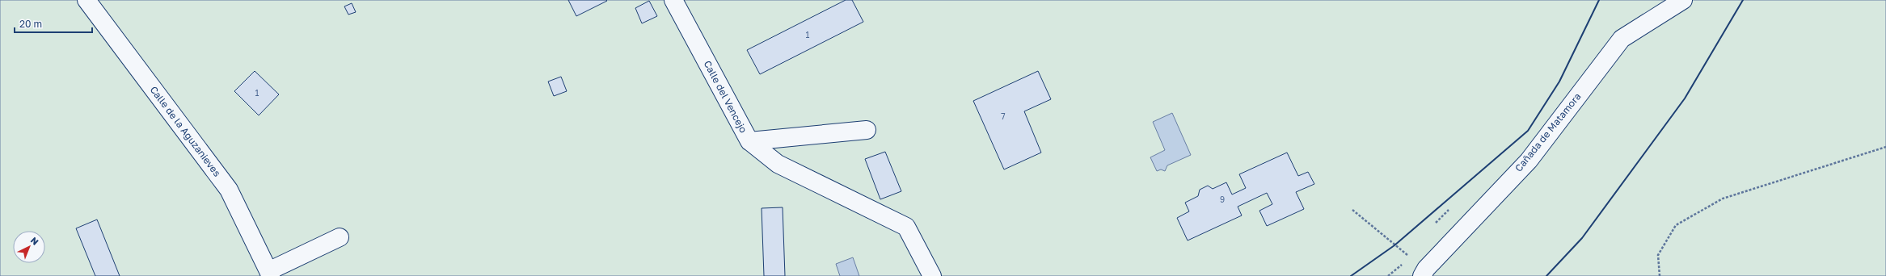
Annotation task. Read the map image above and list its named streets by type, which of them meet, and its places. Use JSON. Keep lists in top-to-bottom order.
{
  "streets": {
    "street": ["Calle del Vencejo", "Calle de la Aguzanieves", "Cañada de Matamora"]
  },
  "house_numbers": [
    "1",
    "1",
    "7",
    "9"
  ],
  "scale_bar": "20 m",
  "north": "top right"
}
